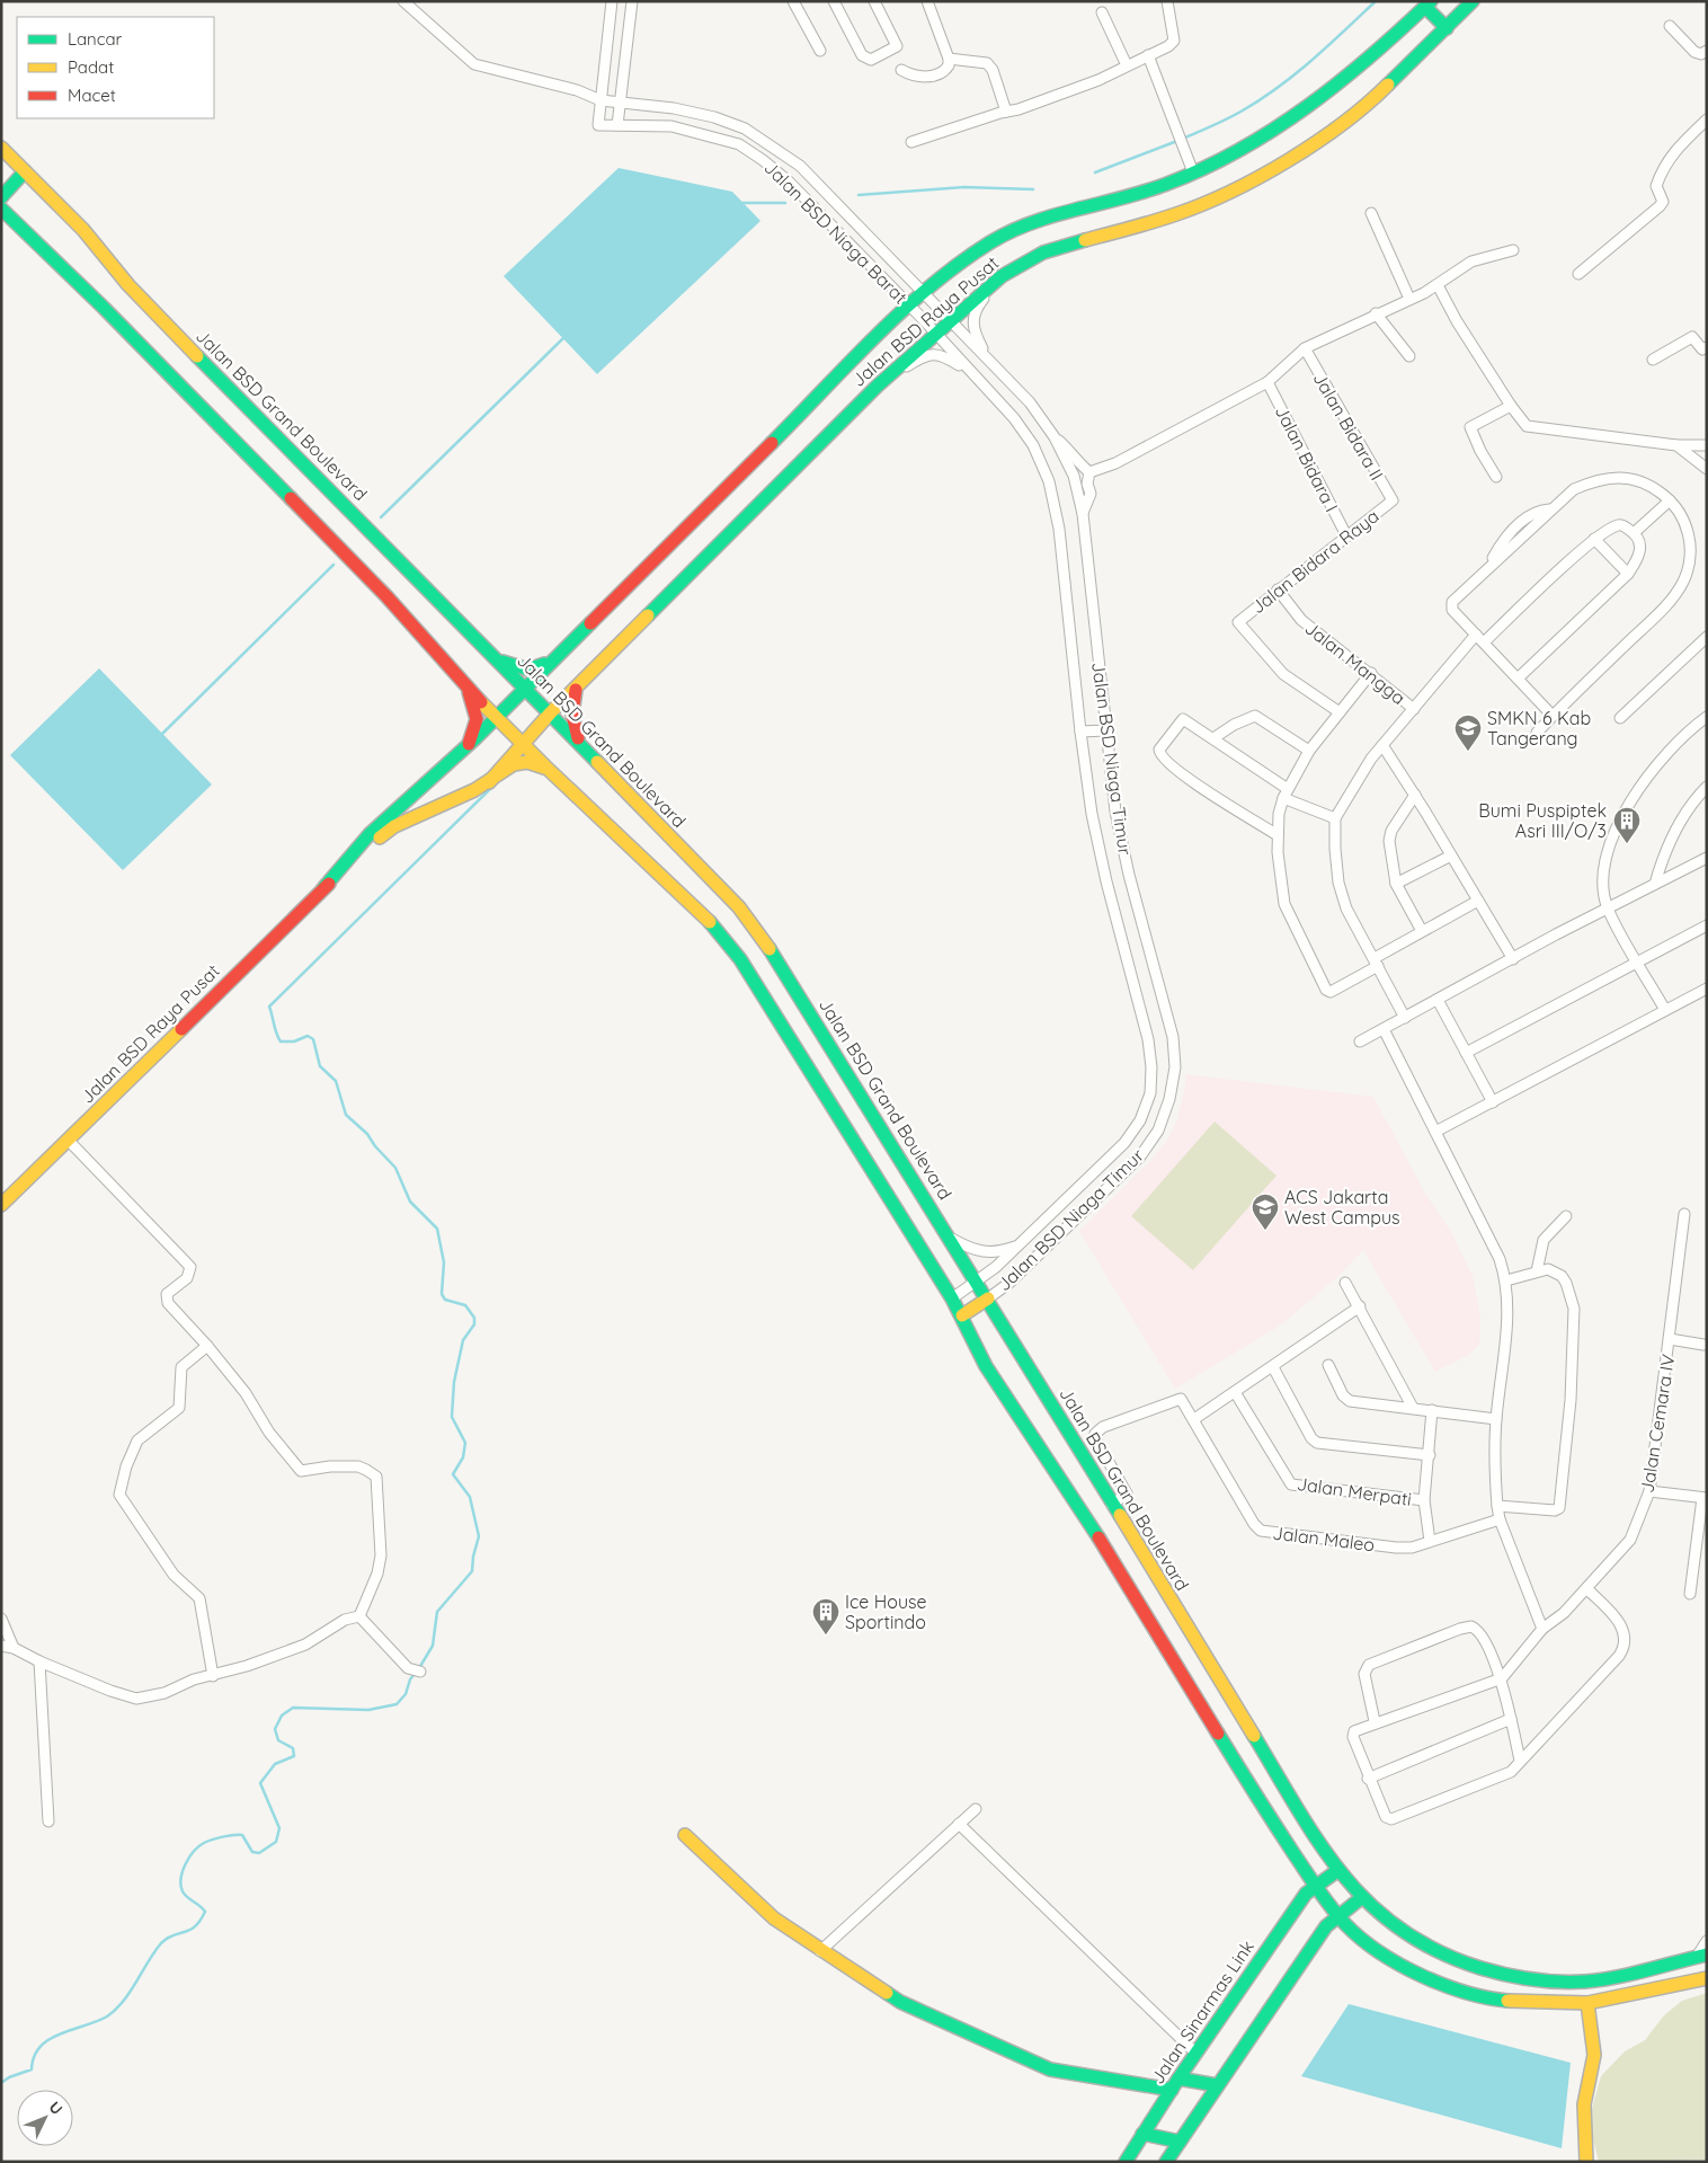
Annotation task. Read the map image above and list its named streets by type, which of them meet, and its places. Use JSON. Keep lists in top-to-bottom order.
{
  "streets": {
    "main road": ["Jalan BSD Raya Pusat", "Jalan BSD Grand Boulevard", "Jalan Sinarmas Link"],
    "street": [
      "Jalan BSD Niaga Barat",
      "Jalan Bidara II",
      "Jalan Bidara I",
      "Jalan Bidara Raya",
      "Jalan Mangga",
      "Jalan BSD Niaga Timur",
      "Jalan Cemara IV",
      "Jalan Merpati",
      "Jalan Maleo"
    ]
  },
  "crossings": [
    ["Jalan BSD Niaga Barat", "Jalan BSD Raya Pusat"],
    ["Jalan BSD Niaga Barat", "Jalan BSD Niaga Timur"],
    ["Jalan BSD Raya Pusat", "Jalan BSD Grand Boulevard"],
    ["Jalan BSD Raya Pusat", "Jalan BSD Niaga Timur"],
    ["Jalan BSD Grand Boulevard", "Jalan BSD Niaga Timur"],
    ["Jalan BSD Grand Boulevard", "Jalan Maleo"],
    ["Jalan BSD Grand Boulevard", "Jalan Sinarmas Link"],
    ["Jalan Bidara II", "Jalan Bidara Raya"],
    ["Jalan Bidara I", "Jalan Bidara Raya"],
    ["Jalan Bidara Raya", "Jalan Mangga"]
  ],
  "places": {
    "school or university": ["SMKN 6 Kab Tangerang", "ACS Jakarta West Campus"],
    "building": ["Bumi Puspiptek Asri III/O/3", "Ice House Sportindo"]
  },
  "legend": ["Lancar", "Padat", "Macet"],
  "north": "top right"
}
